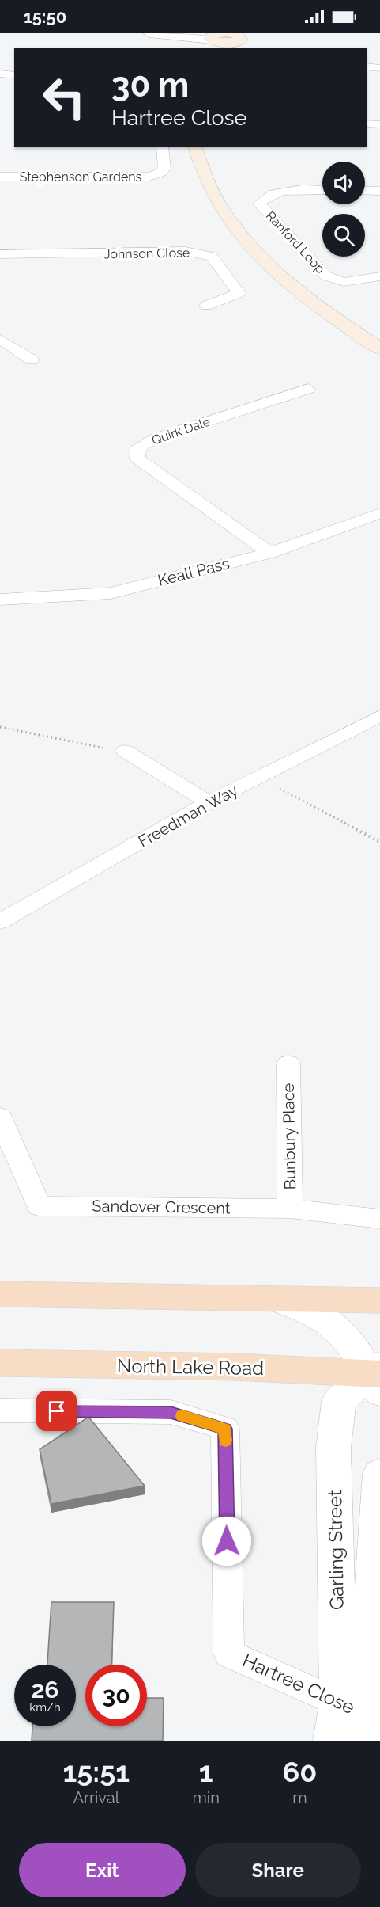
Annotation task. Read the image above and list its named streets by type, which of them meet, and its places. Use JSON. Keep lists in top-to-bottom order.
{
  "streets": {
    "main road": ["North Lake Road"],
    "street": [
      "Stephenson Gardens",
      "Ranford Loop",
      "Johnson Close",
      "Quirk Dale",
      "Keall Pass",
      "Freedman Way",
      "Bunbury Place",
      "Sandover Crescent",
      "Garling Street",
      "Hartree Close"
    ]
  },
  "crossings": [
    ["Quirk Dale", "Keall Pass"],
    ["Bunbury Place", "Sandover Crescent"],
    ["North Lake Road", "Garling Street"],
    ["Garling Street", "Hartree Close"]
  ],
  "page": {
    "status": "15:50",
    "turn": ["30 m", "Hartree Close"],
    "speed": "26 km/h",
    "limit": "30",
    "eta": [
      "15:51",
      "Arrival",
      "1",
      "min",
      "60",
      "m"
    ],
    "buttons": ["Exit", "Share"]
  }
}
